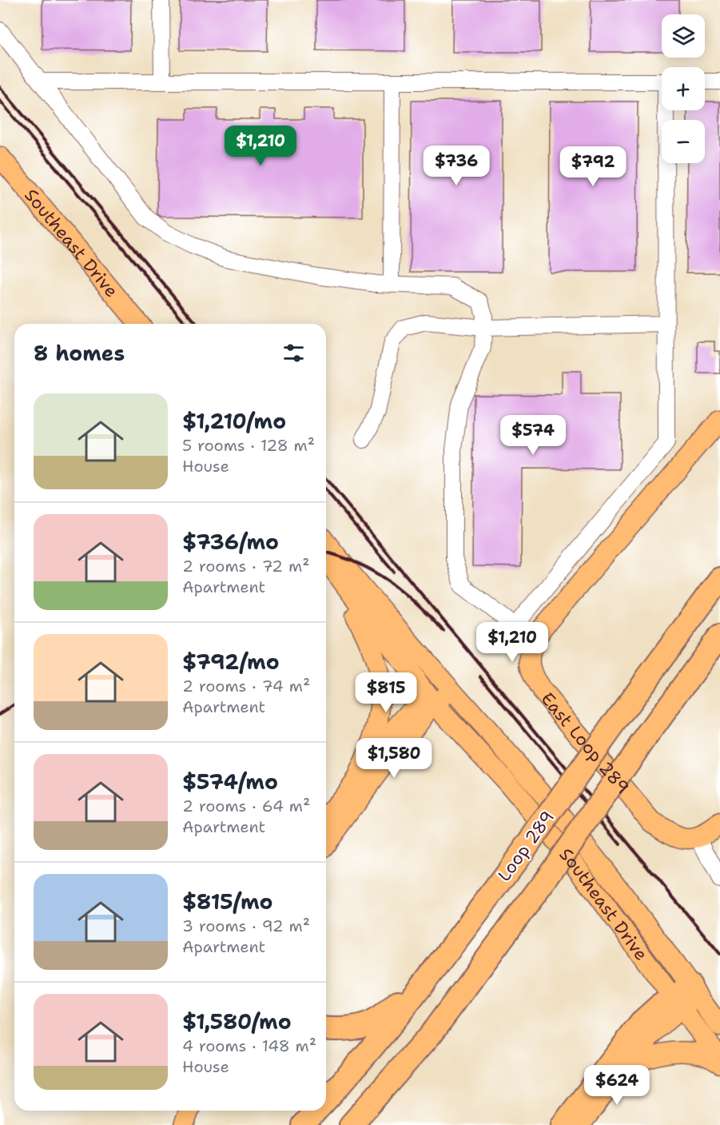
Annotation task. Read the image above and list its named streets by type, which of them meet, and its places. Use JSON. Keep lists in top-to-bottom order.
{
  "streets": {
    "highway": ["Loop 289"],
    "main road": ["Southeast Drive", "East Loop 289"]
  },
  "page": {
    "map_buttons": ["+", "−"],
    "price": [
      "$1,210",
      "$736",
      "$792",
      "$574",
      "$1,210",
      "$815",
      "$1,580",
      "$624"
    ],
    "heading": "8 homes",
    "list": [
      {
        "name": "$1,210/mo",
        "note": "5 rooms · 128 m² · House"
      },
      {
        "name": "$736/mo",
        "note": "2 rooms · 72 m² · Apartment"
      },
      {
        "name": "$792/mo",
        "note": "2 rooms · 74 m² · Apartment"
      },
      {
        "name": "$574/mo",
        "note": "2 rooms · 64 m² · Apartment"
      },
      {
        "name": "$815/mo",
        "note": "3 rooms · 92 m² · Apartment"
      },
      {
        "name": "$1,580/mo",
        "note": "4 rooms · 148 m² · House"
      }
    ]
  }
}
